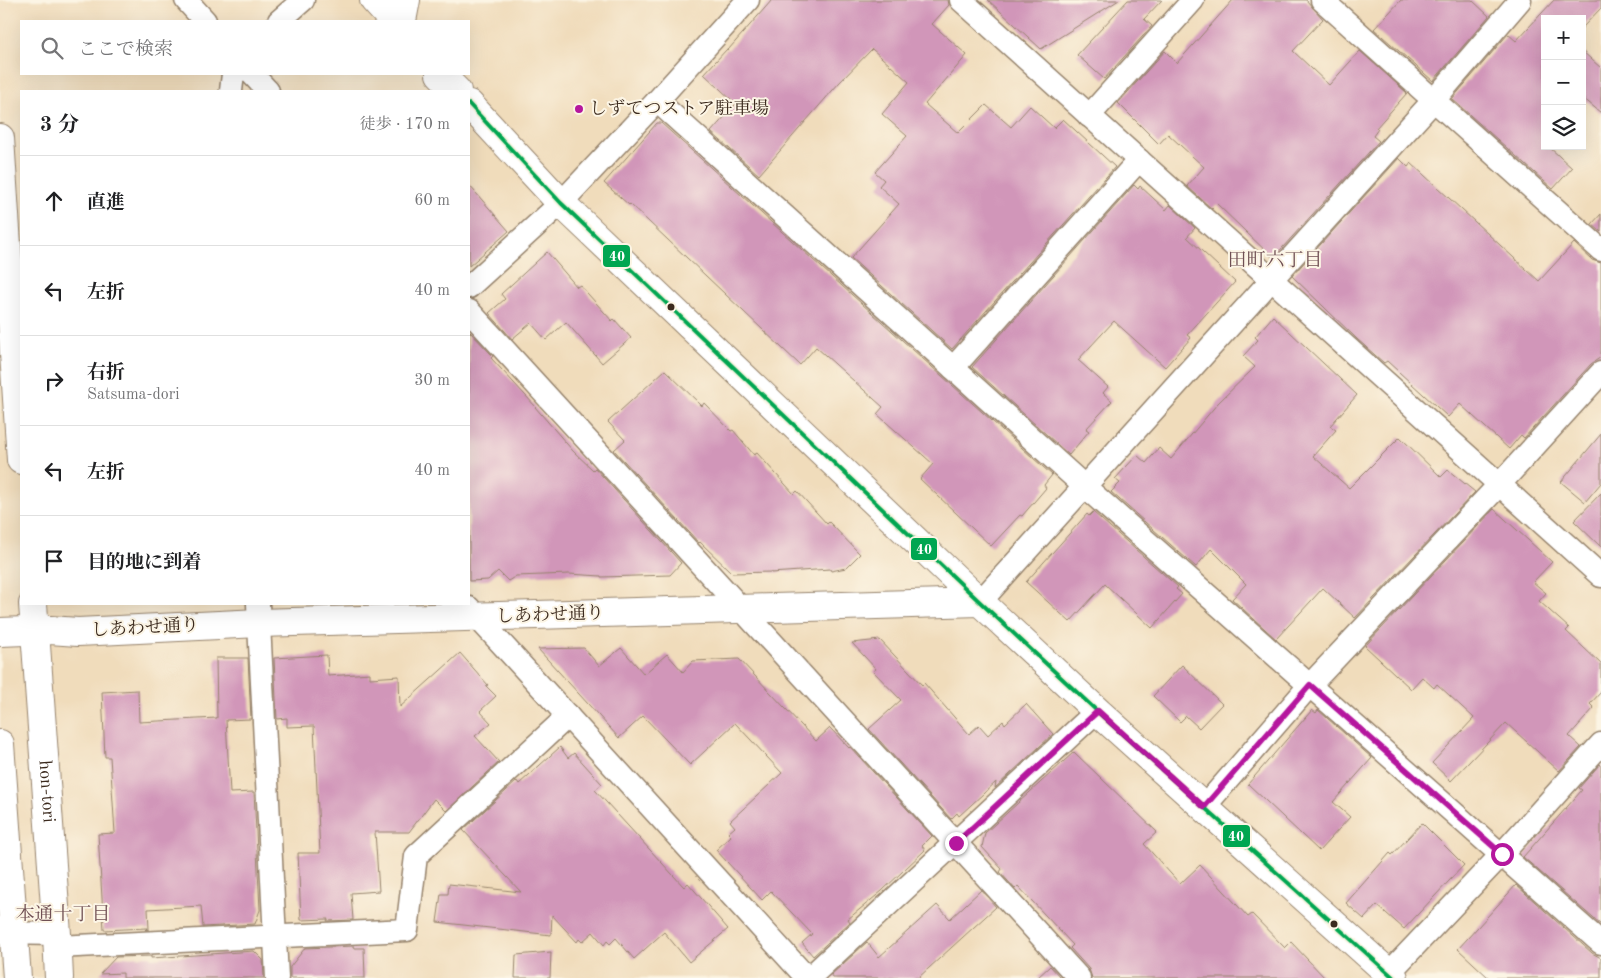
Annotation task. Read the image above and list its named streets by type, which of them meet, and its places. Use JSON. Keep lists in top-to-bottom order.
{
  "streets": {
    "main road": ["しあわせ通り", "hon-tori"]
  },
  "crossings": [
    ["しあわせ通り", "hon-tori"]
  ],
  "districts": ["田町六丁目", "本通十丁目"],
  "places": ["しずてつストア駐車場"],
  "lines": ["transit line 40"],
  "page": {
    "map_buttons": ["+", "−"],
    "search": "ここで検索",
    "heading": ["3 分", "徒歩 · 170 m"],
    "list": [
      ["直進", "60 m"],
      ["左折", "40 m"],
      ["右折", "Satsuma-dori", "30 m"],
      ["左折", "40 m"],
      "目的地に到着"
    ]
  }
}
